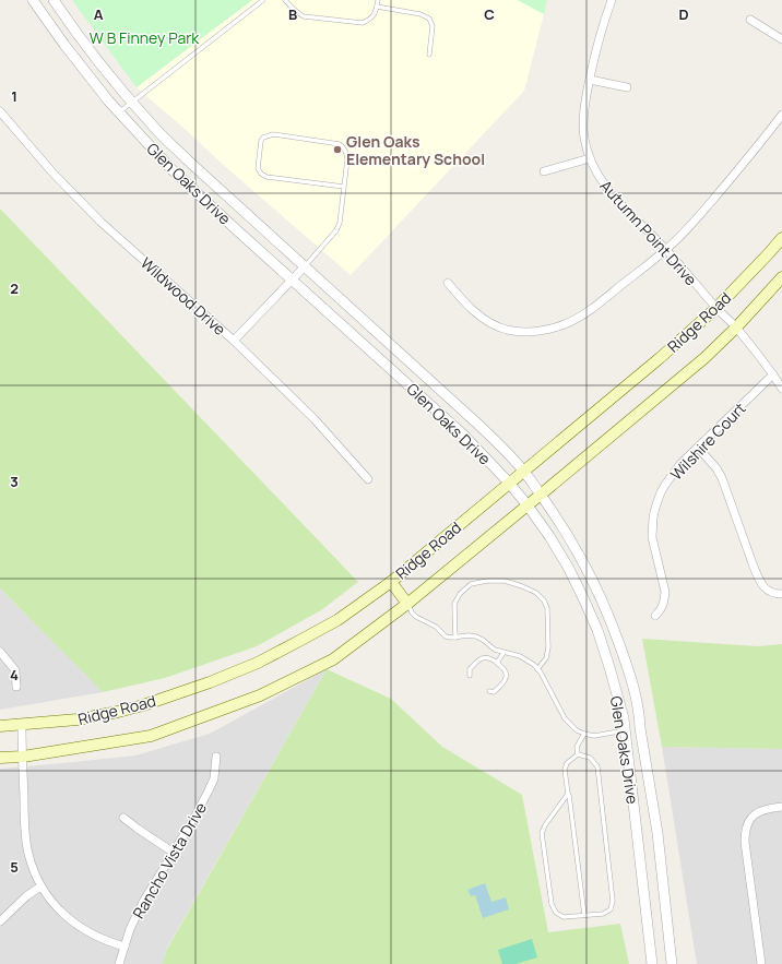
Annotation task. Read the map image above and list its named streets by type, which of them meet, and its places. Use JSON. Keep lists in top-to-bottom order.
{
  "streets": {
    "main road": ["Ridge Road"],
    "street": [
      "Glen Oaks Drive",
      "Autumn Point Drive",
      "Wildwood Drive",
      "Wilshire Court",
      "Rancho Vista Drive"
    ]
  },
  "crossings": [
    ["Glen Oaks Drive", "Ridge Road"],
    ["Autumn Point Drive", "Ridge Road"],
    ["Autumn Point Drive", "Wilshire Court"]
  ],
  "parks": ["W B Finney Park"],
  "places": ["Glen Oaks Elementary School"],
  "grid": {
    "columns": [
      "A",
      "B",
      "C",
      "D"
    ],
    "rows": [
      "1",
      "2",
      "3",
      "4",
      "5"
    ]
  }
}
